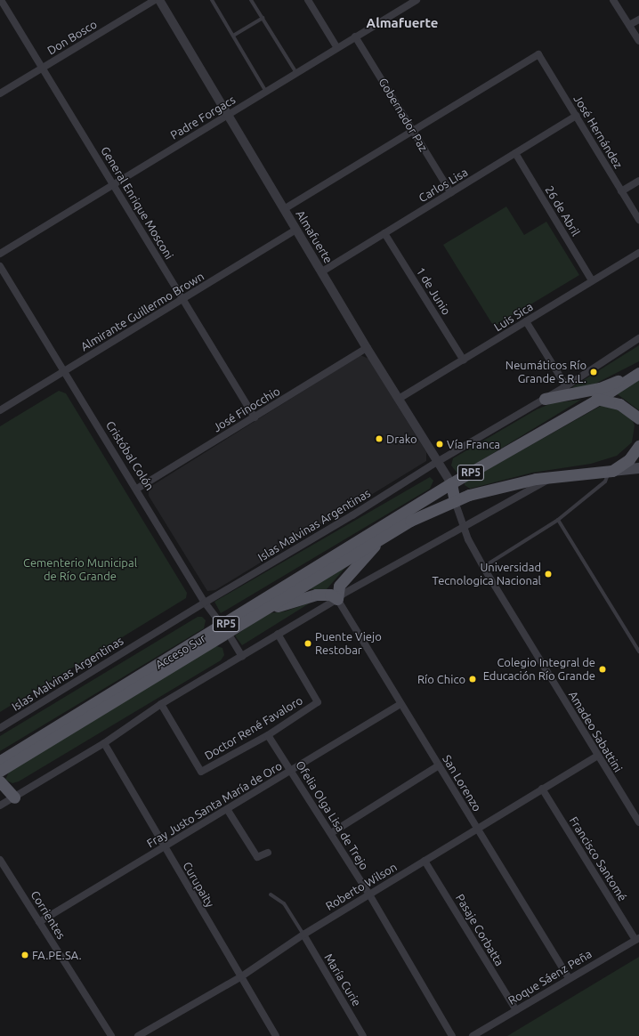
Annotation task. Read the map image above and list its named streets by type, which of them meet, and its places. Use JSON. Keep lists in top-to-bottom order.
{
  "streets": {
    "main road": ["RP5", "Acceso Sur"],
    "street": [
      "Don Bosco",
      "Gobernador Paz",
      "Padre Forgacs",
      "José Hernández",
      "Carlos Lisa",
      "General Enrique Mosconi",
      "26 de Abril",
      "Almafuerte",
      "1 de Junio",
      "Almirante Guillermo Brown",
      "Luis Sica",
      "José Finocchio",
      "Cristóbal Colón",
      "Islas Malvinas Argentinas",
      "Doctor René Favaloro",
      "Amadeo Sabattini",
      "San Lorenzo",
      "Fray Justo Santa María de Oro",
      "Ofelia Olga Lisa de Trejo",
      "Francisco Santomé",
      "Curupaity",
      "Roberto Wilson",
      "Corrientes",
      "Pasaje Corbatta",
      "Roque Sáenz Peña",
      "María Curie"
    ]
  },
  "crossings": [
    ["Don Bosco", "General Enrique Mosconi"],
    ["Gobernador Paz", "Padre Forgacs"],
    ["Gobernador Paz", "José Hernández"],
    ["Gobernador Paz", "Carlos Lisa"],
    ["Padre Forgacs", "General Enrique Mosconi"],
    ["Padre Forgacs", "Almafuerte"],
    ["José Hernández", "Carlos Lisa"],
    ["Carlos Lisa", "26 de Abril"],
    ["Carlos Lisa", "Almafuerte"],
    ["Carlos Lisa", "1 de Junio"],
    ["General Enrique Mosconi", "Almirante Guillermo Brown"],
    ["General Enrique Mosconi", "José Finocchio"],
    ["26 de Abril", "Luis Sica"],
    ["Almafuerte", "Almirante Guillermo Brown"],
    ["Almafuerte", "Luis Sica"],
    ["Almafuerte", "José Finocchio"],
    ["Almafuerte", "RP5"],
    ["Almafuerte", "Islas Malvinas Argentinas"],
    ["Almafuerte", "Acceso Sur"],
    ["1 de Junio", "Luis Sica"],
    ["Almirante Guillermo Brown", "Cristóbal Colón"],
    ["José Finocchio", "Cristóbal Colón"],
    ["Cristóbal Colón", "Islas Malvinas Argentinas"],
    ["Cristóbal Colón", "Acceso Sur"],
    ["RP5", "Acceso Sur"],
    ["RP5", "Amadeo Sabattini"],
    ["Acceso Sur", "Amadeo Sabattini"],
    ["Doctor René Favaloro", "Ofelia Olga Lisa de Trejo"],
    ["Amadeo Sabattini", "Roberto Wilson"],
    ["San Lorenzo", "Fray Justo Santa María de Oro"],
    ["San Lorenzo", "Roberto Wilson"],
    ["San Lorenzo", "Roque Sáenz Peña"],
    ["Fray Justo Santa María de Oro", "Ofelia Olga Lisa de Trejo"],
    ["Fray Justo Santa María de Oro", "Curupaity"],
    ["Fray Justo Santa María de Oro", "Corrientes"],
    ["Ofelia Olga Lisa de Trejo", "Roberto Wilson"],
    ["Francisco Santomé", "Roberto Wilson"],
    ["Francisco Santomé", "Roque Sáenz Peña"],
    ["Curupaity", "Roberto Wilson"],
    ["Roberto Wilson", "Pasaje Corbatta"],
    ["Roberto Wilson", "María Curie"],
    ["Pasaje Corbatta", "Roque Sáenz Peña"]
  ],
  "districts": ["Almafuerte"],
  "parks": ["Cementerio Municipal de Río Grande"],
  "places": [
    "Neumáticos Río Grande S.R.L.",
    "Drako",
    "Vía Franca",
    "Universidad Tecnologica Nacional",
    "Puente Viejo Restobar",
    "Colegio Integral de Educación Río Grande",
    "Río Chico",
    "FA.PE.SA."
  ]
}
